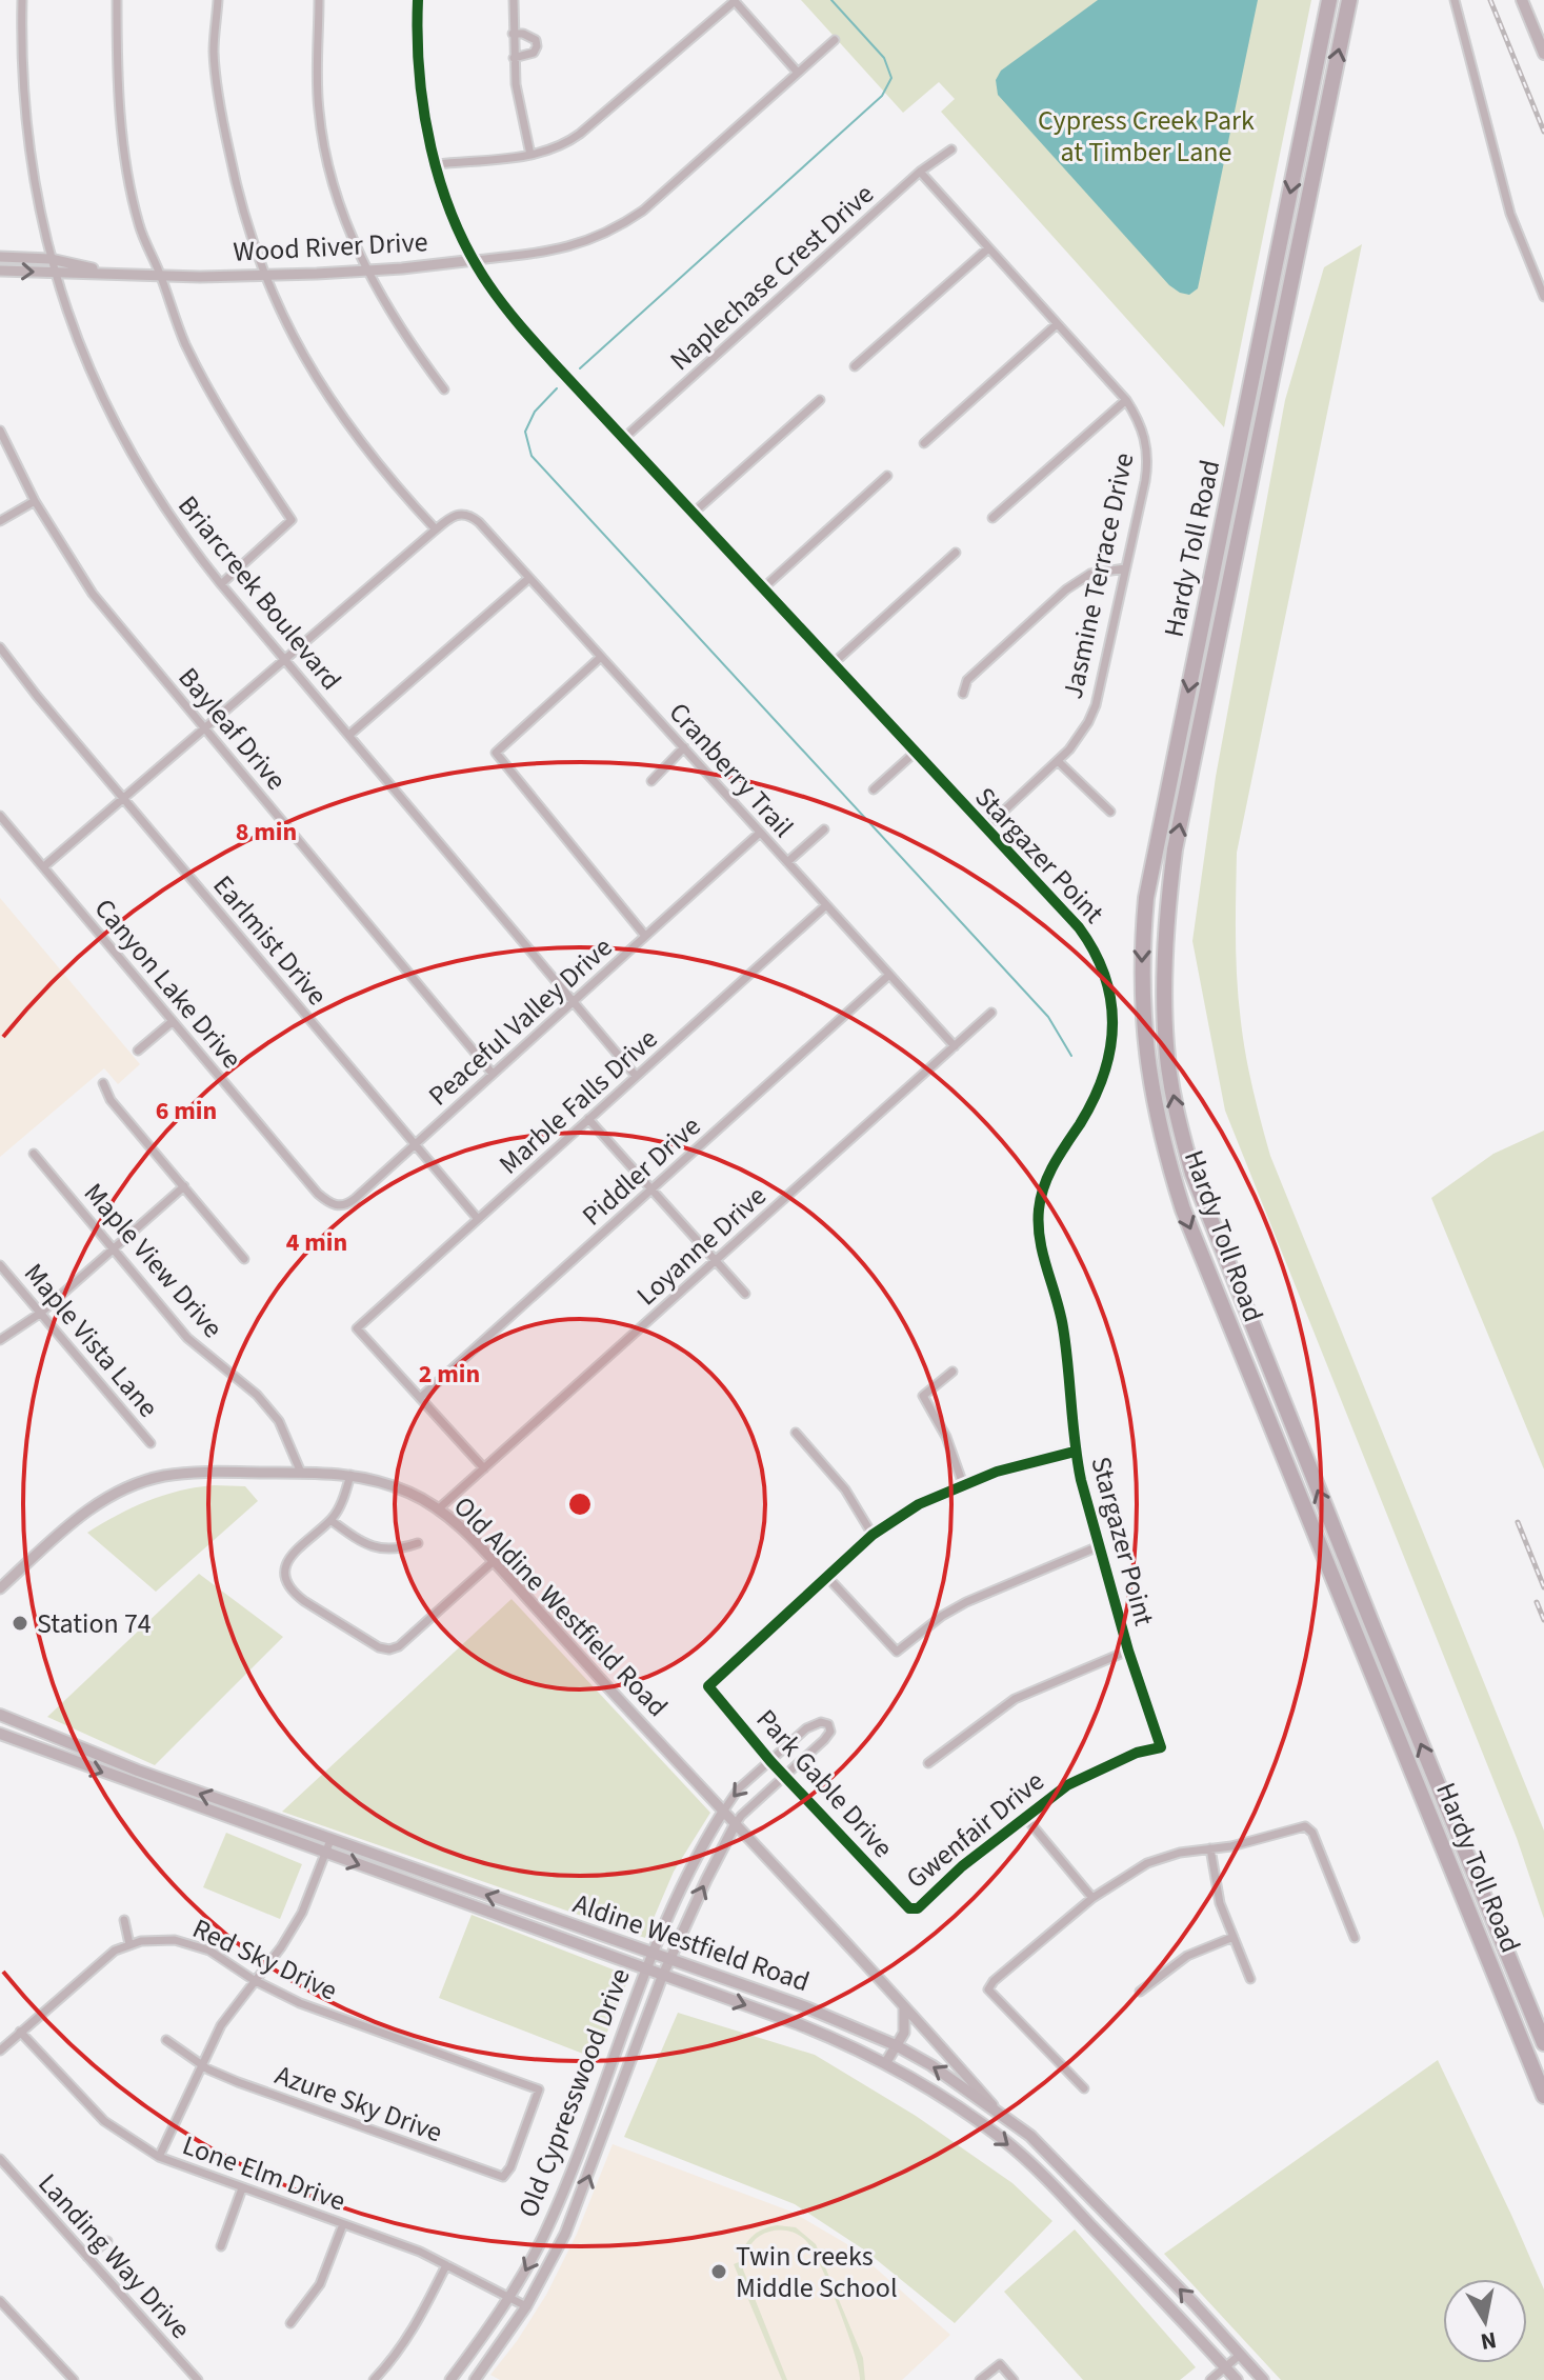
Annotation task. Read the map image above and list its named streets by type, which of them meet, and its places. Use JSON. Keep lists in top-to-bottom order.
{
  "streets": {
    "highway": ["Hardy Toll Road"],
    "main road": ["Aldine Westfield Road"],
    "street": [
      "Wood River Drive",
      "Naplechase Crest Drive",
      "Jasmine Terrace Drive",
      "Briarcreek Boulevard",
      "Bayleaf Drive",
      "Cranberry Trail",
      "Stargazer Point",
      "Earlmist Drive",
      "Canyon Lake Drive",
      "Peaceful Valley Drive",
      "Marble Falls Drive",
      "Piddler Drive",
      "Loyanne Drive",
      "Maple View Drive",
      "Maple Vista Lane",
      "Old Aldine Westfield Road",
      "Park Gable Drive",
      "Gwenfair Drive",
      "Red Sky Drive",
      "Old Cypresswood Drive",
      "Azure Sky Drive",
      "Lone Elm Drive",
      "Landing Way Drive"
    ]
  },
  "crossings": [
    ["Wood River Drive", "Briarcreek Boulevard"],
    ["Wood River Drive", "Stargazer Point"],
    ["Naplechase Crest Drive", "Jasmine Terrace Drive"],
    ["Naplechase Crest Drive", "Stargazer Point"],
    ["Jasmine Terrace Drive", "Stargazer Point"],
    ["Briarcreek Boulevard", "Peaceful Valley Drive"],
    ["Briarcreek Boulevard", "Marble Falls Drive"],
    ["Bayleaf Drive", "Peaceful Valley Drive"],
    ["Cranberry Trail", "Peaceful Valley Drive"],
    ["Cranberry Trail", "Marble Falls Drive"],
    ["Cranberry Trail", "Piddler Drive"],
    ["Cranberry Trail", "Loyanne Drive"],
    ["Stargazer Point", "Gwenfair Drive"],
    ["Earlmist Drive", "Peaceful Valley Drive"],
    ["Earlmist Drive", "Marble Falls Drive"],
    ["Canyon Lake Drive", "Peaceful Valley Drive"],
    ["Marble Falls Drive", "Piddler Drive"],
    ["Loyanne Drive", "Old Aldine Westfield Road"],
    ["Maple View Drive", "Old Aldine Westfield Road"],
    ["Old Aldine Westfield Road", "Aldine Westfield Road"],
    ["Old Aldine Westfield Road", "Old Cypresswood Drive"],
    ["Park Gable Drive", "Gwenfair Drive"],
    ["Aldine Westfield Road", "Old Cypresswood Drive"],
    ["Red Sky Drive", "Azure Sky Drive"],
    ["Red Sky Drive", "Lone Elm Drive"],
    ["Old Cypresswood Drive", "Lone Elm Drive"]
  ],
  "parks": ["Cypress Creek Park at Timber Lane"],
  "places": ["Station 74", "Twin Creeks Middle School"],
  "north": "bottom",
  "rings": [
    "8 min",
    "6 min",
    "4 min",
    "2 min"
  ]
}
